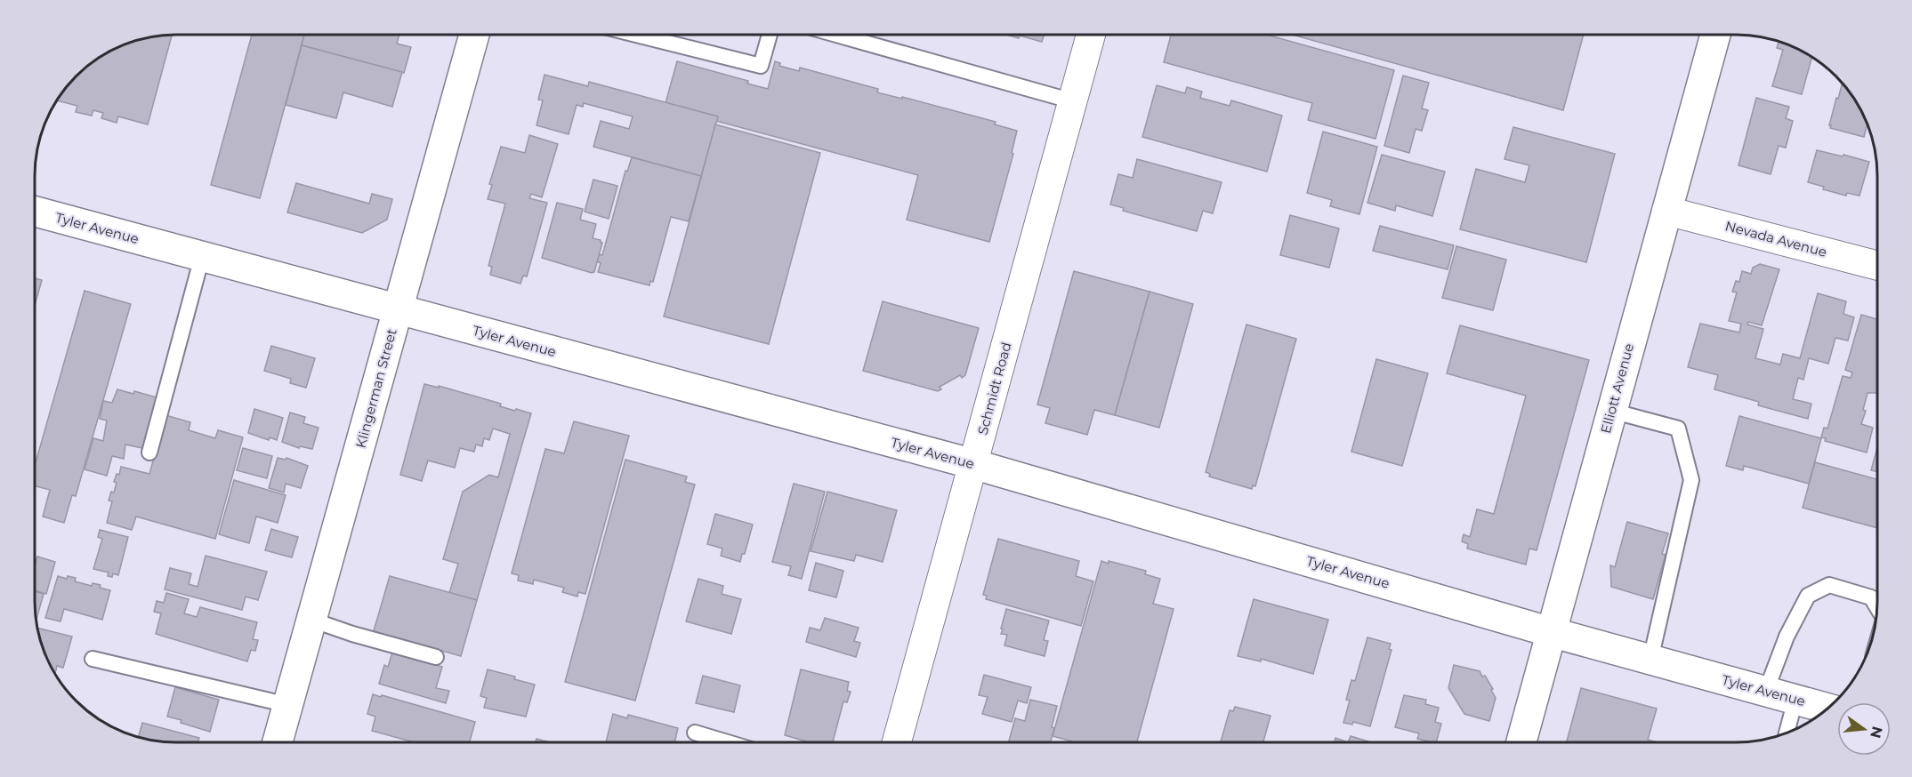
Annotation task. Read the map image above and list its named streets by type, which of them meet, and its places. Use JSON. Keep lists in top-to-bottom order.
{
  "streets": {
    "main road": ["Tyler Avenue", "Klingerman Street", "Elliott Avenue"],
    "street": ["Nevada Avenue", "Schmidt Road"]
  },
  "crossings": [
    ["Tyler Avenue", "Klingerman Street"],
    ["Tyler Avenue", "Schmidt Road"],
    ["Tyler Avenue", "Elliott Avenue"],
    ["Nevada Avenue", "Elliott Avenue"]
  ],
  "north": "right"
}
